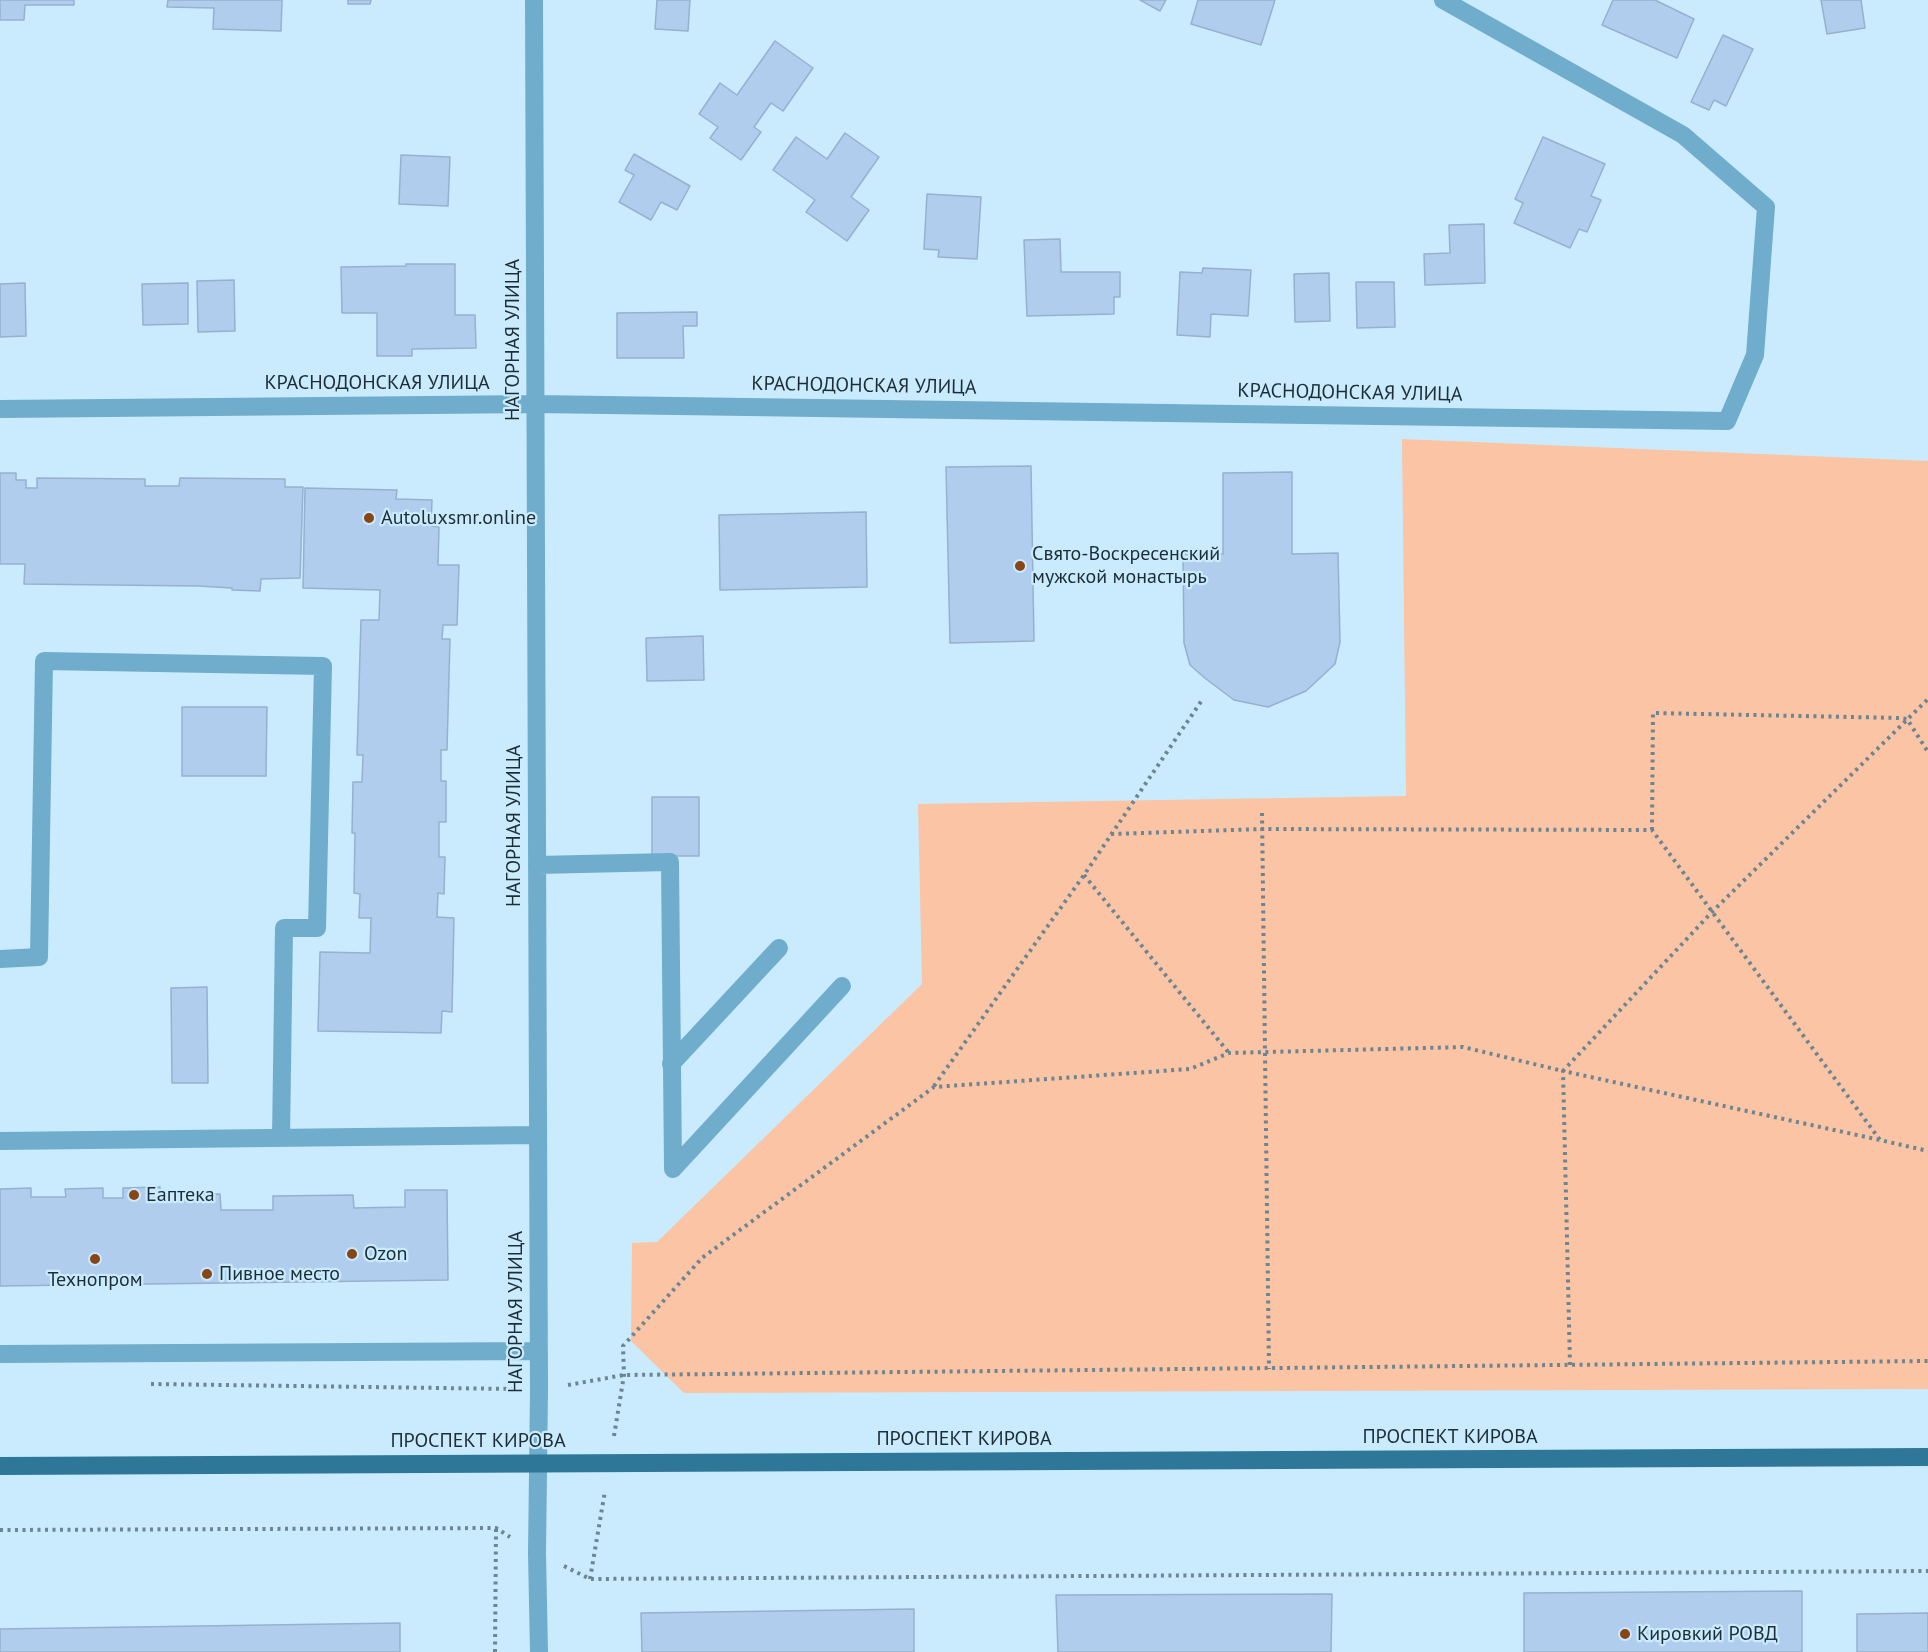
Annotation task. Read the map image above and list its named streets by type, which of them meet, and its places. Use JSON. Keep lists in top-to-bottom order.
{
  "streets": {
    "main road": ["ПРОСПЕКТ КИРОВА"],
    "street": ["НАГОРНАЯ УЛИЦА", "КРАСНОДОНСКАЯ УЛИЦА"]
  },
  "crossings": [
    ["НАГОРНАЯ УЛИЦА", "КРАСНОДОНСКАЯ УЛИЦА"],
    ["НАГОРНАЯ УЛИЦА", "ПРОСПЕКТ КИРОВА"]
  ],
  "places": [
    "Autoluxsmr.online",
    "Свято-Воскресенский мужской монастырь",
    "Еаптека",
    "Ozon",
    "Технопром",
    "Пивное место",
    "Кировкий РОВД"
  ]
}
